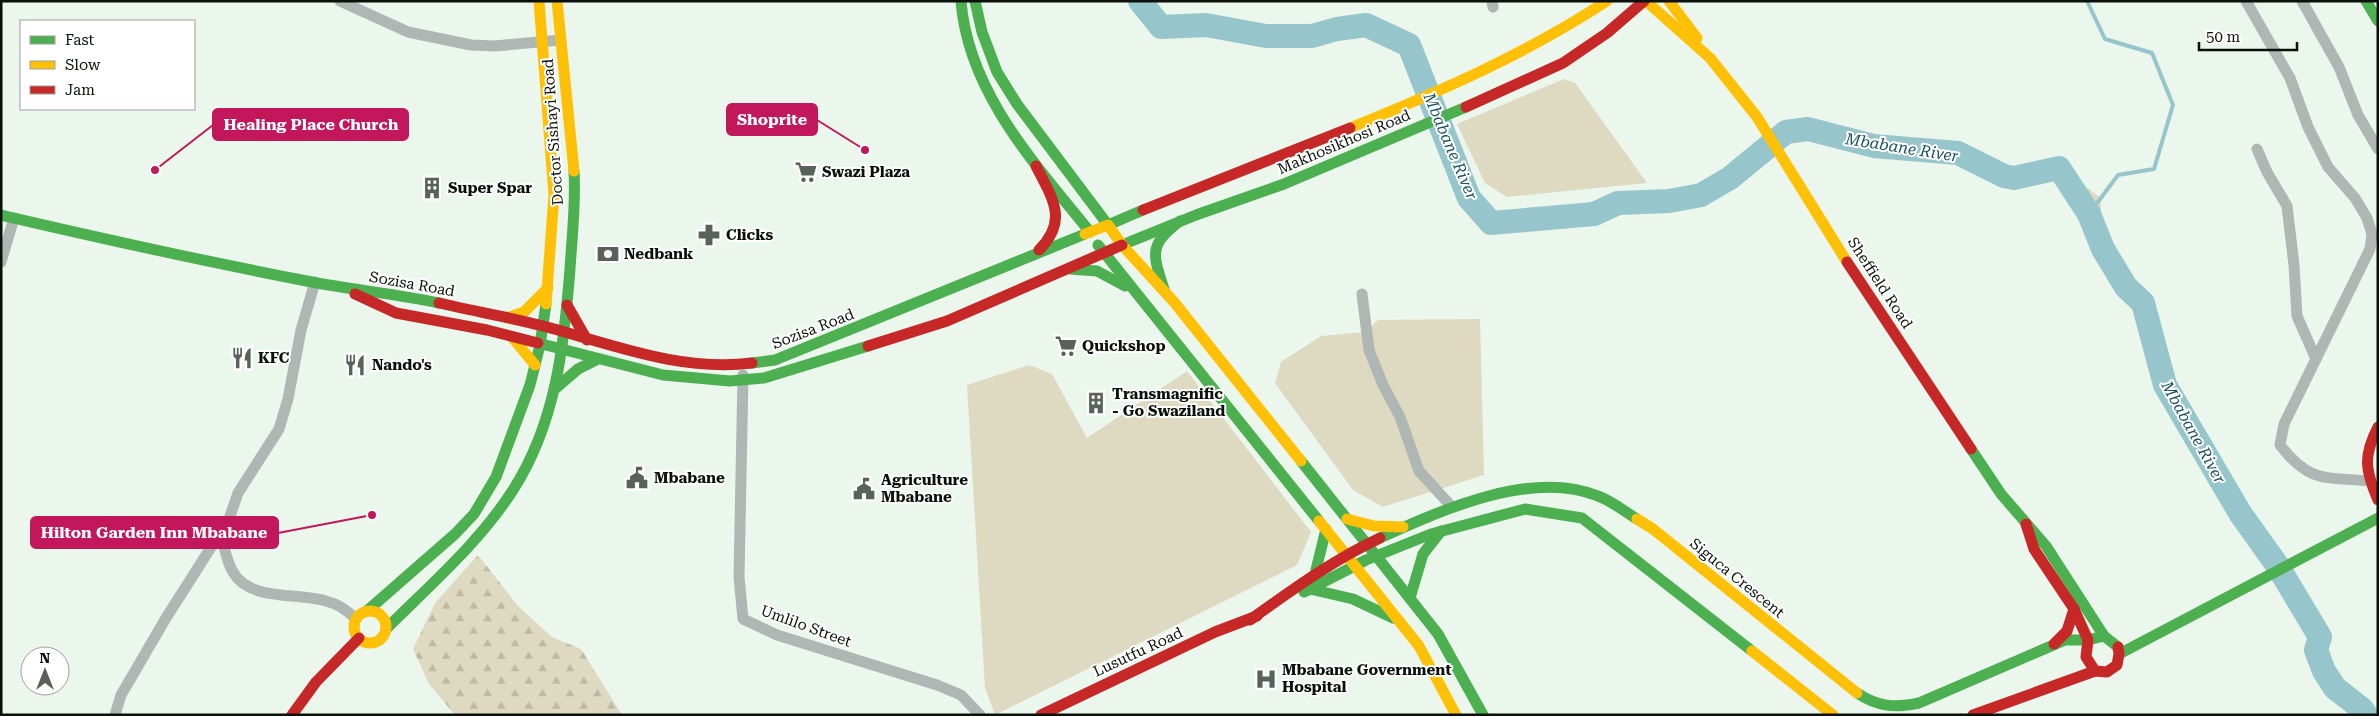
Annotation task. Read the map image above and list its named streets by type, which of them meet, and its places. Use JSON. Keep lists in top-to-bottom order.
{
  "streets": {
    "main road": [
      "Doctor Sishayi Road",
      "Makhosikhosi Road",
      "Sheffield Road",
      "Sozisa Road",
      "Siguca Crescent",
      "Lusutfu Road"
    ],
    "street": ["Umlilo Street"]
  },
  "crossings": [
    ["Doctor Sishayi Road", "Sozisa Road"],
    ["Makhosikhosi Road", "Sheffield Road"],
    ["Makhosikhosi Road", "Sozisa Road"],
    ["Sheffield Road", "Siguca Crescent"],
    ["Sozisa Road", "Umlilo Street"],
    ["Siguca Crescent", "Lusutfu Road"]
  ],
  "water": ["Mbabane River"],
  "places": {
    "other": ["Shoprite", "Healing Place Church", "Hilton Garden Inn Mbabane"],
    "supermarket": ["Swazi Plaza", "Quickshop"],
    "building": ["Super Spar", "Transmagnific - Go Swaziland"],
    "pharmacy": ["Clicks"],
    "bank": ["Nedbank"],
    "restaurant": ["KFC", "Nando's"],
    "public building": ["Mbabane", "Agriculture Mbabane"],
    "hospital": ["Mbabane Government Hospital"]
  },
  "legend": ["Fast", "Slow", "Jam"],
  "scale_bar": "50 m",
  "north": "top"
}
